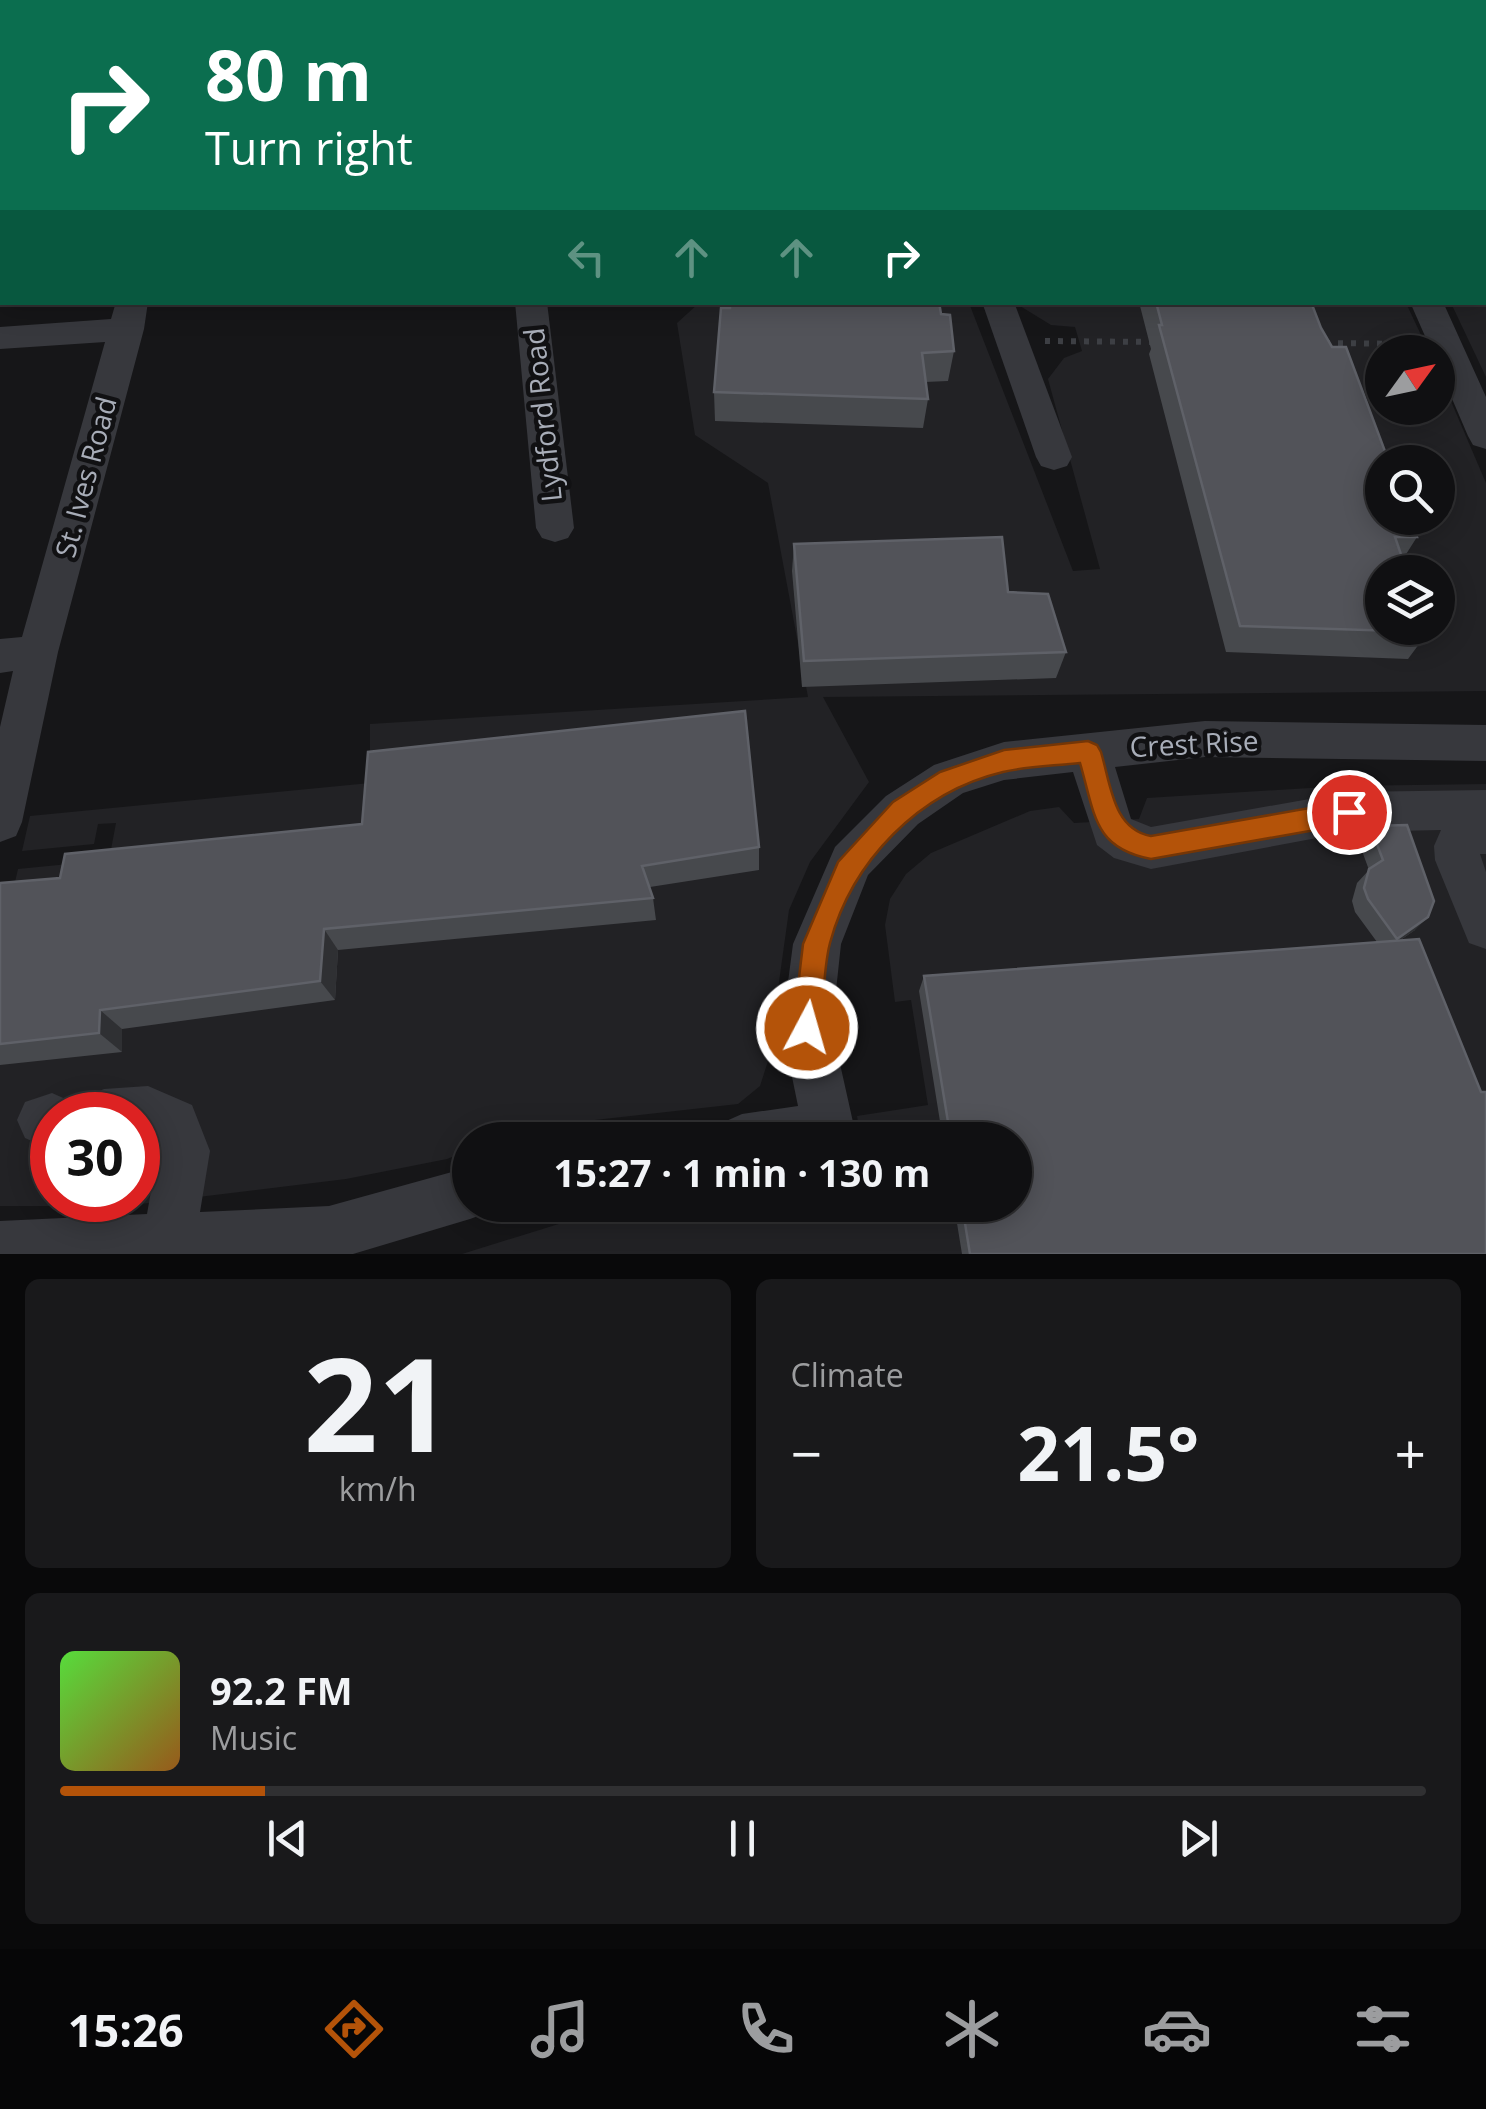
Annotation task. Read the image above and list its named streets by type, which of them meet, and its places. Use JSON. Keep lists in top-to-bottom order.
{
  "streets": {
    "street": ["Lydford Road", "St. Ives Road", "Crest Rise"]
  },
  "north": "top right",
  "page": {
    "turn": ["80 m", "Turn right"],
    "limit": "30",
    "trip": "15:27 · 1 min · 130 m",
    "tile": [
      ["21", "km/h"],
      "Climate"
    ],
    "heat": ["−", "21.5°", "+"],
    "song": ["92.2 FM", "Music"],
    "tabs": "15:26"
  }
}
